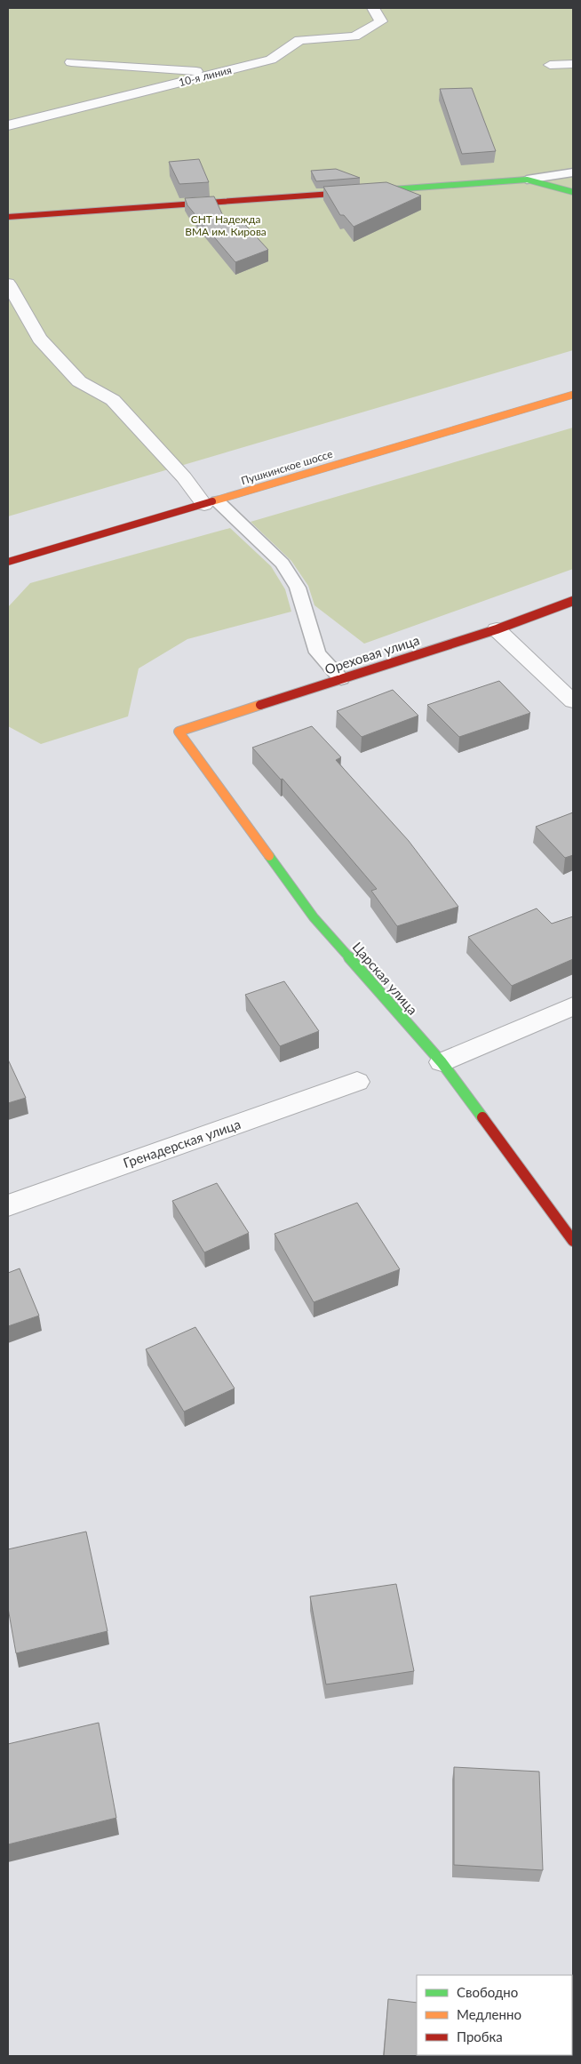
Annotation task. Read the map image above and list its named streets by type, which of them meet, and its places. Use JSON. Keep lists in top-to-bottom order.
{
  "streets": {
    "street": [
      "10-я линия",
      "Пушкинское шоссе",
      "Ореховая улица",
      "Царская улица",
      "Гренадерская улица"
    ]
  },
  "crossings": [
    ["Ореховая улица", "Царская улица"]
  ],
  "parks": ["СНТ Надежда ВМА им. Кирова"],
  "legend": ["Свободно", "Медленно", "Пробка"]
}
